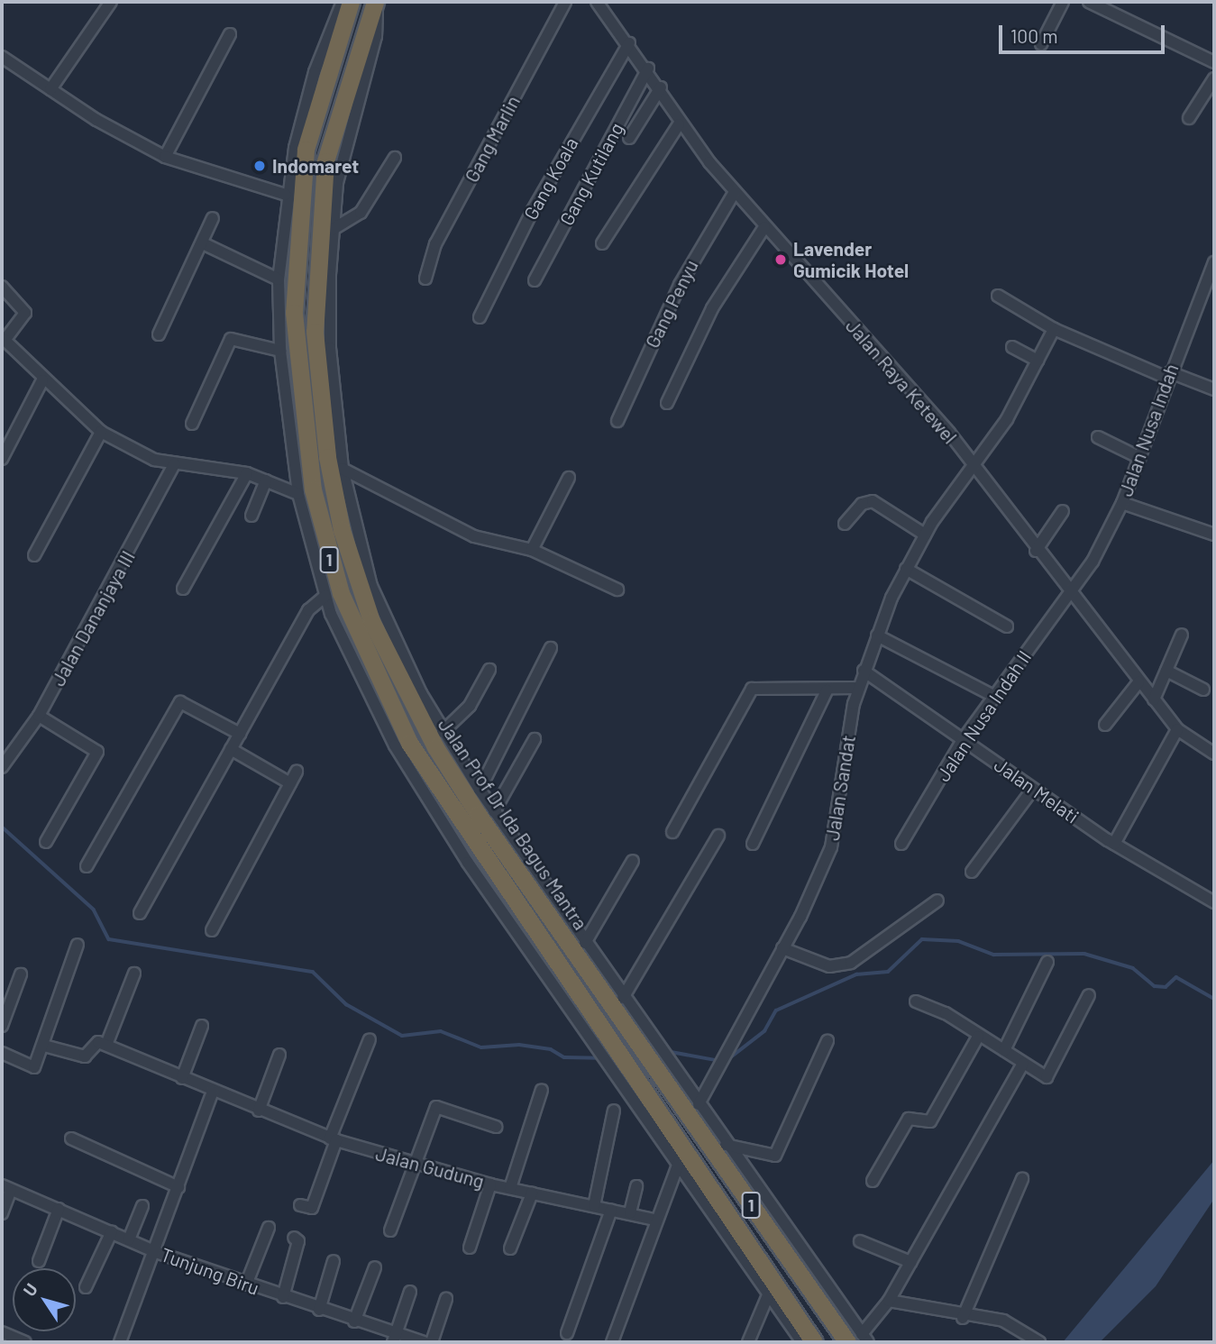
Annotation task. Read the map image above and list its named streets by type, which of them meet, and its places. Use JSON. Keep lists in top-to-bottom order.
{
  "streets": {
    "highway": ["1", "Jalan Prof Dr Ida Bagus Mantra"],
    "street": [
      "Gang Marlin",
      "Gang Kutilang",
      "Gang Koala",
      "Gang Penyu",
      "Jalan Raya Ketewel",
      "Jalan Nusa Indah",
      "Jalan Dananjaya III",
      "Jalan Nusa Indah II",
      "Jalan Sandat",
      "Jalan Melati",
      "Jalan Gudung",
      "Tunjung Biru"
    ]
  },
  "crossings": [
    ["Gang Kutilang", "Jalan Raya Ketewel"],
    ["Gang Koala", "Jalan Raya Ketewel"],
    ["Gang Penyu", "Jalan Raya Ketewel"],
    ["Jalan Raya Ketewel", "Jalan Nusa Indah"],
    ["Jalan Raya Ketewel", "Jalan Nusa Indah II"],
    ["Jalan Raya Ketewel", "Jalan Sandat"],
    ["Jalan Nusa Indah", "Jalan Nusa Indah II"],
    ["Jalan Nusa Indah II", "Jalan Melati"],
    ["Jalan Sandat", "Jalan Melati"]
  ],
  "places": ["Indomaret", "Lavender Gumicik Hotel"],
  "scale_bar": "100 m",
  "north": "top left"
}
